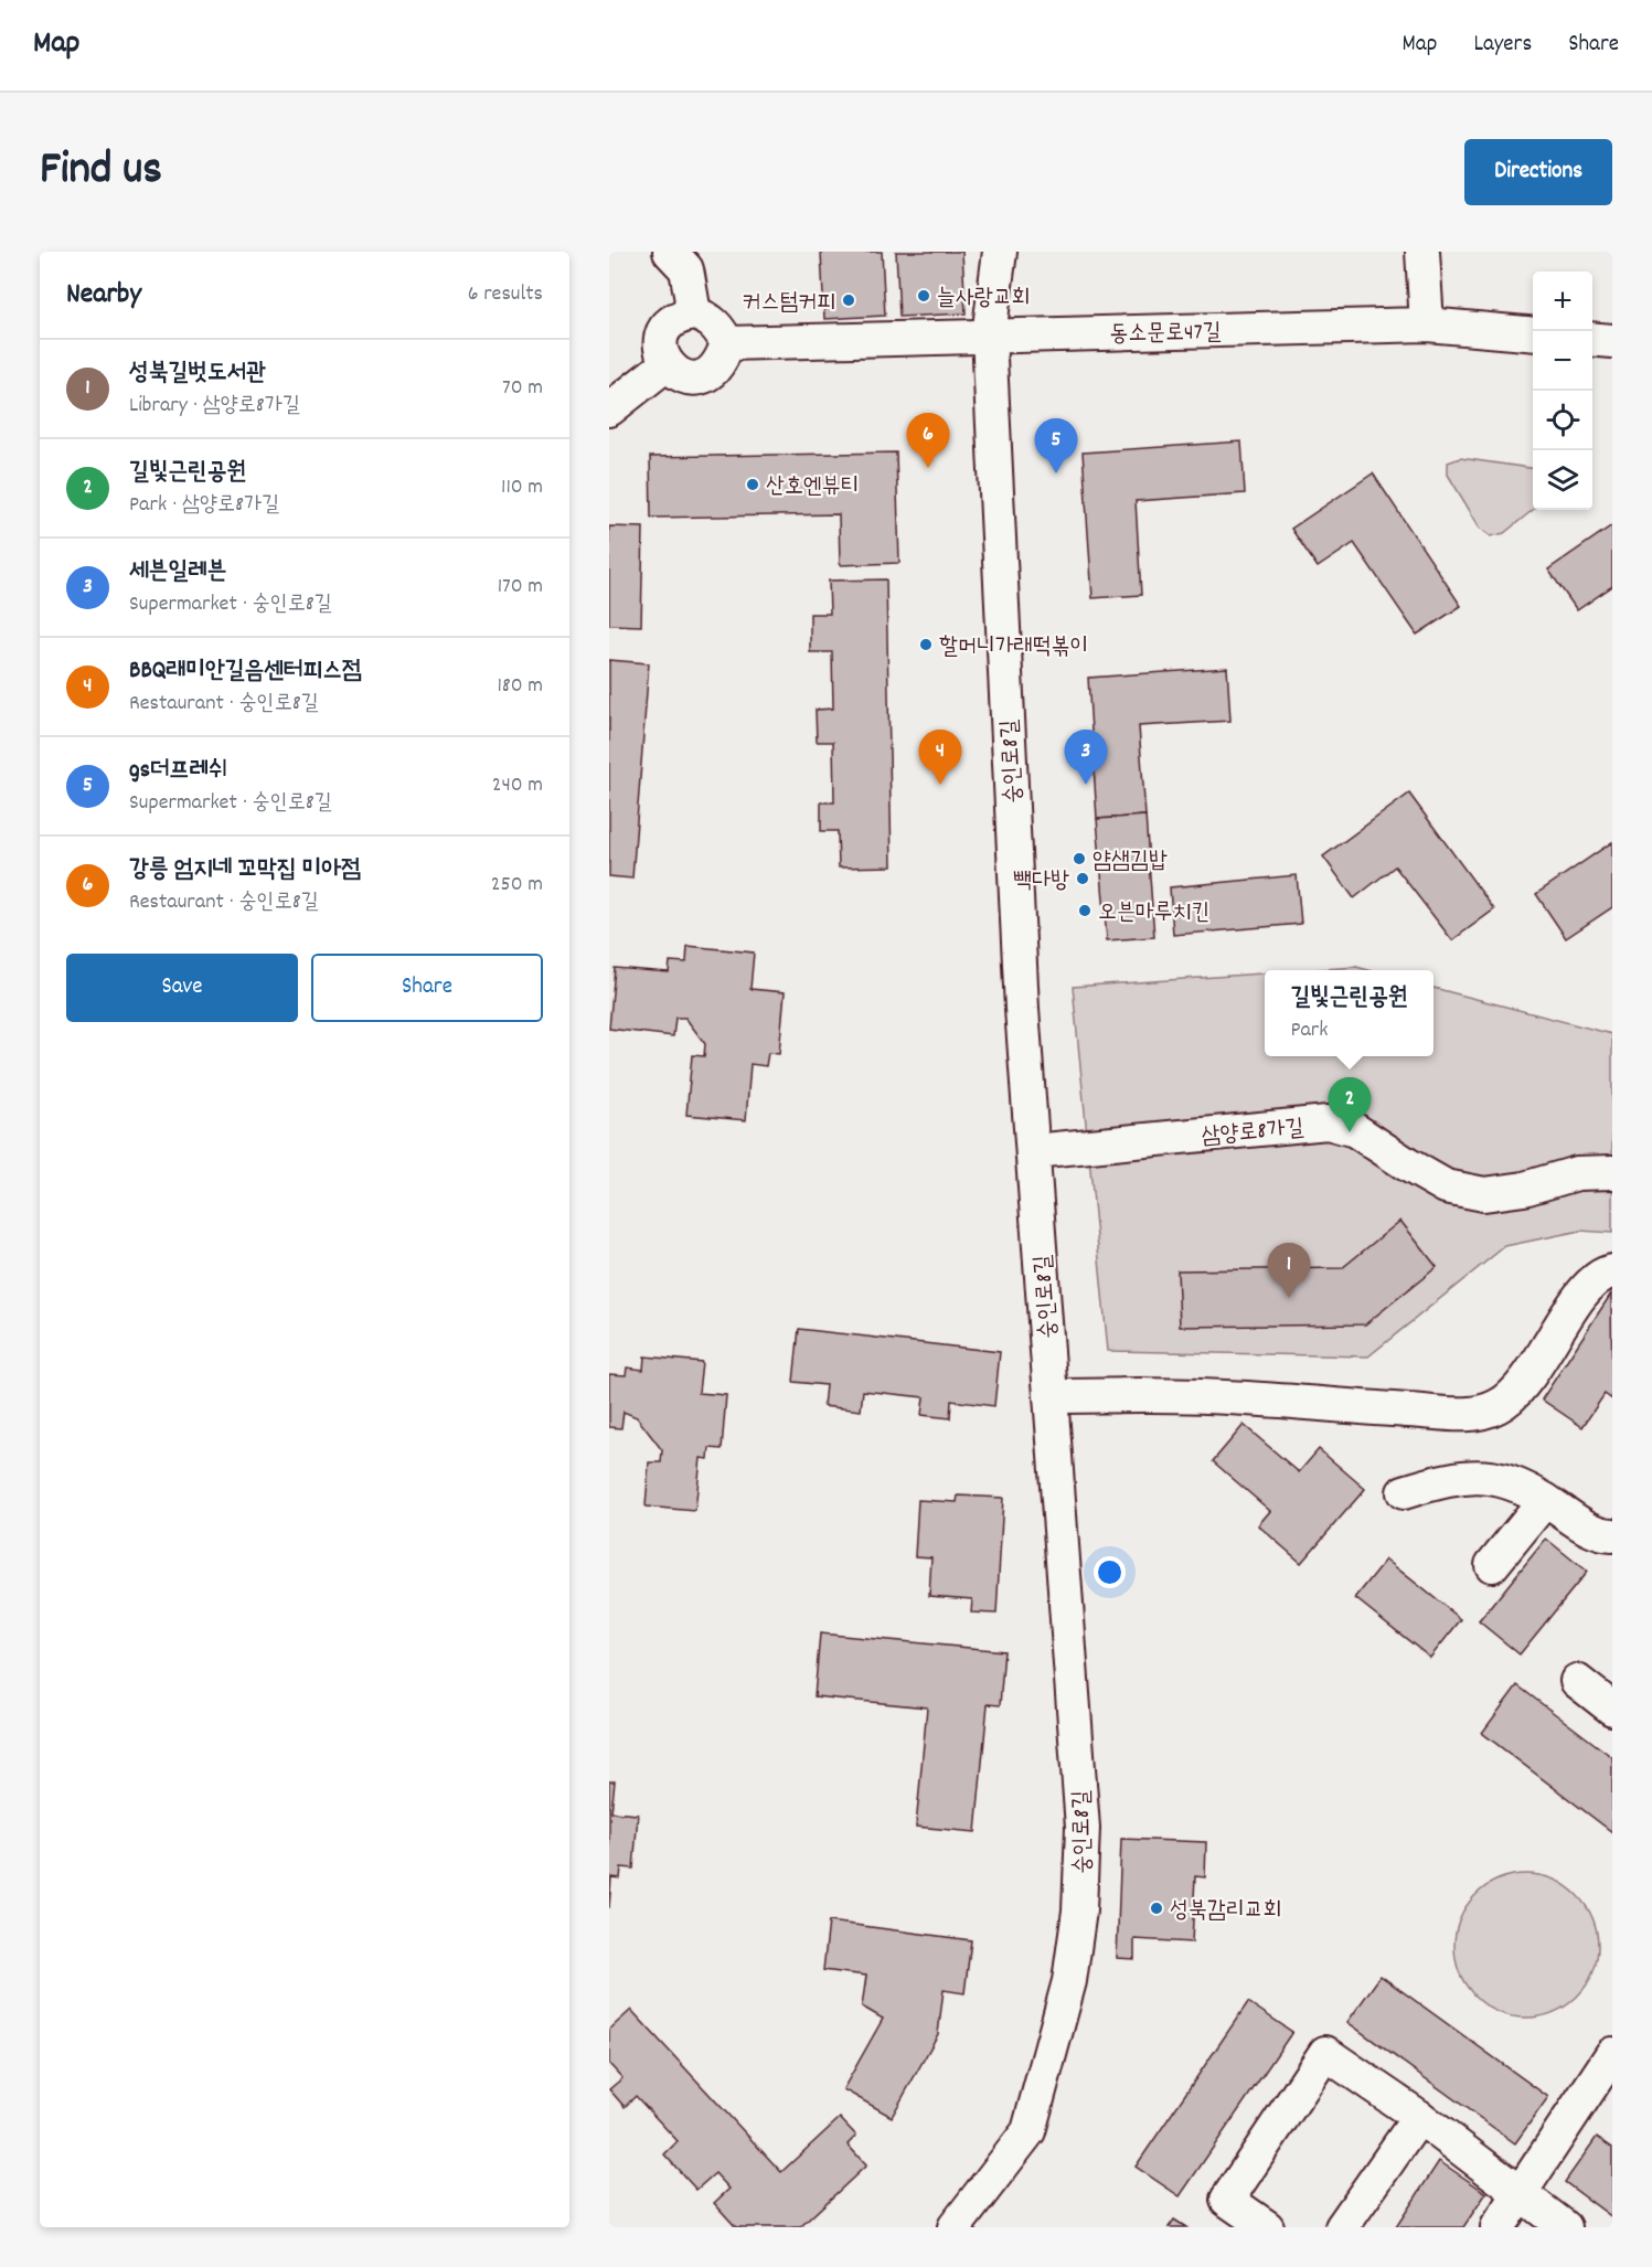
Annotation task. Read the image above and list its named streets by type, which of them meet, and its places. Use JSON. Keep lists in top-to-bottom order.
{
  "streets": {
    "street": ["동소문로47길", "숭인로8길", "삼양로8가길"]
  },
  "crossings": [
    ["동소문로47길", "숭인로8길"],
    ["숭인로8길", "삼양로8가길"]
  ],
  "places": [
    "늘사랑교회",
    "커스텀커피",
    "산호엔뷰티",
    "할머니가래떡볶이",
    "얌샘김밥",
    "빽다방",
    "오븐마루치킨",
    "성북감리교회"
  ],
  "page": {
    "header": "Map",
    "nav": ["Map", "Layers", "Share"],
    "title": "Find us",
    "buttons": [
      "Directions",
      ["Save", "Share"]
    ],
    "heading": ["Nearby", "6 results"],
    "map_buttons": ["+", "−"],
    "list": [
      {
        "mark": "1",
        "name": "성북길벗도서관",
        "note": "Library · 삼양로8가길",
        "value": "70 m"
      },
      {
        "mark": "2",
        "name": "길빛근린공원",
        "note": "Park · 삼양로8가길",
        "value": "110 m"
      },
      {
        "mark": "3",
        "name": "세븐일레븐",
        "note": "Supermarket · 숭인로8길",
        "value": "170 m"
      },
      {
        "mark": "4",
        "name": "BBQ래미안길음센터피스점",
        "note": "Restaurant · 숭인로8길",
        "value": "180 m"
      },
      {
        "mark": "5",
        "name": "gs더프레쉬",
        "note": "Supermarket · 숭인로8길",
        "value": "240 m"
      },
      {
        "mark": "6",
        "name": "강릉 엄지네 꼬막집 미아점",
        "note": "Restaurant · 숭인로8길",
        "value": "250 m"
      }
    ],
    "pins": [
      "6",
      "5",
      "3",
      "4",
      "2",
      "1"
    ],
    "popup": ["길빛근린공원", "Park"]
  }
}
